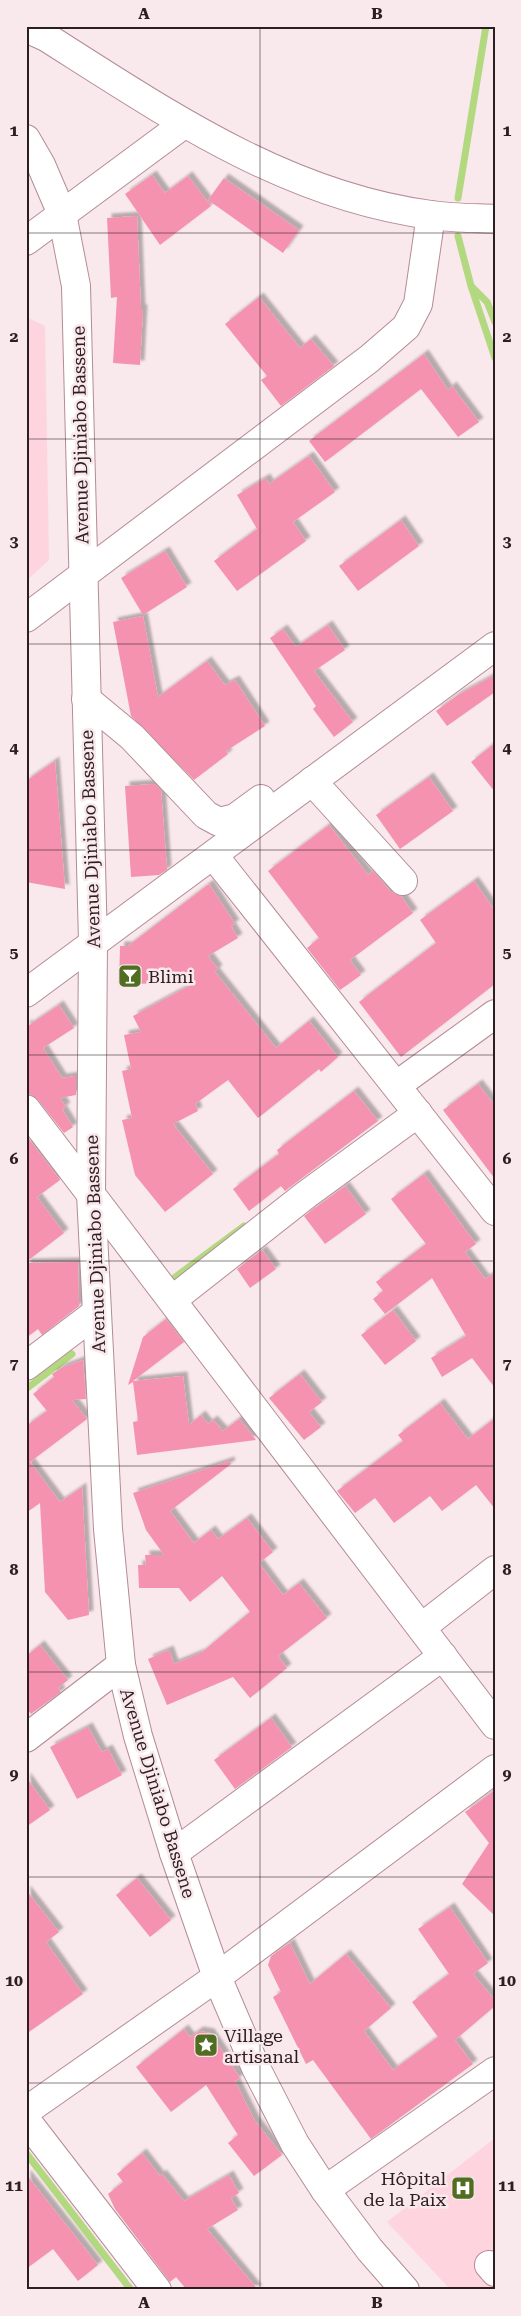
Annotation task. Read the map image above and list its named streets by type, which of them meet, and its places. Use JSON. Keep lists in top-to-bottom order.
{
  "streets": {
    "street": ["Avenue Djiniabo Bassene"]
  },
  "places": {
    "bar": ["Blimi"],
    "place": ["Village artisanal"],
    "hospital": ["Hôpital de la Paix"]
  },
  "grid": {
    "columns": ["A", "B"],
    "rows": [
      "1",
      "2",
      "3",
      "4",
      "5",
      "6",
      "7",
      "8",
      "9",
      "10",
      "11"
    ]
  }
}
